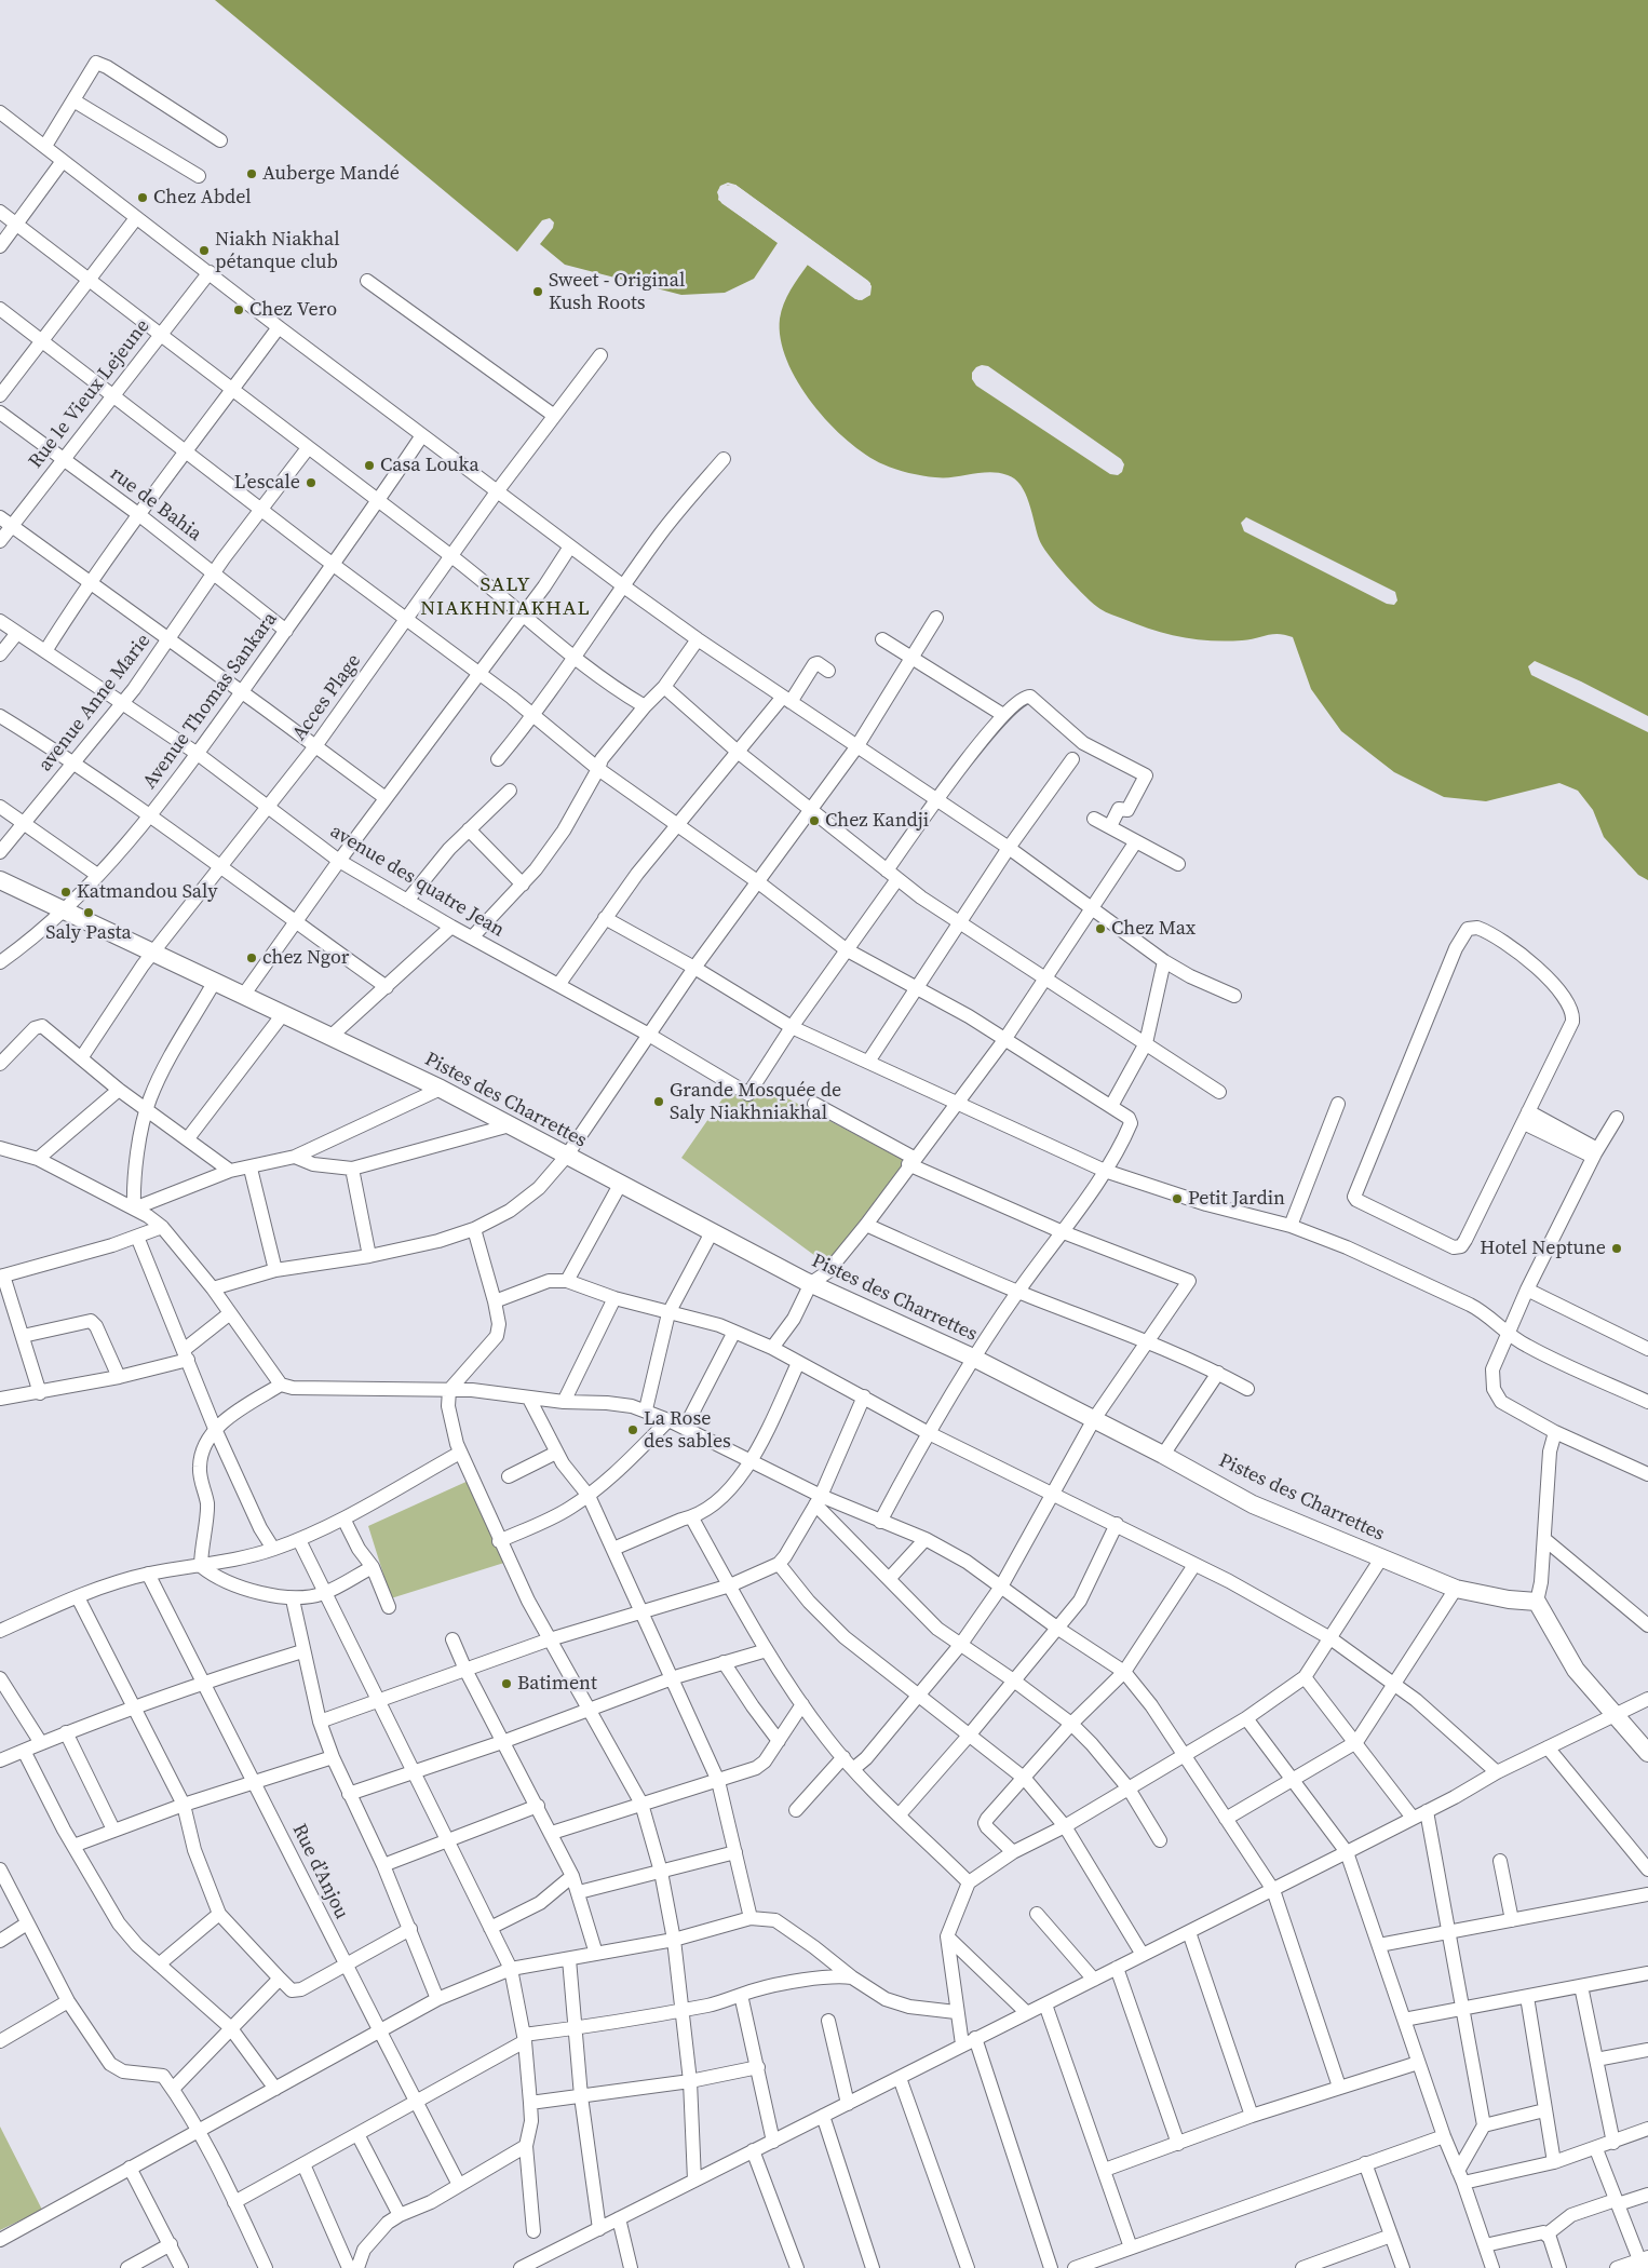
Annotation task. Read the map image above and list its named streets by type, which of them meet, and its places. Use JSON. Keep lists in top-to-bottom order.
{
  "streets": {
    "main road": ["Pistes des Charrettes"],
    "street": [
      "Rue le Vieux Lejeune",
      "rue de Bahia",
      "Acces Plage",
      "Avenue Thomas Sankara",
      "avenue Anne Marie",
      "avenue des quatre Jean",
      "Rue d’Anjou"
    ]
  },
  "crossings": [
    ["Rue le Vieux Lejeune", "rue de Bahia"],
    ["rue de Bahia", "Avenue Thomas Sankara"],
    ["rue de Bahia", "avenue Anne Marie"],
    ["Acces Plage", "avenue des quatre Jean"],
    ["Acces Plage", "Pistes des Charrettes"],
    ["Avenue Thomas Sankara", "avenue des quatre Jean"],
    ["Avenue Thomas Sankara", "Pistes des Charrettes"],
    ["avenue Anne Marie", "avenue des quatre Jean"]
  ],
  "districts": ["SALY NIAKHNIAKHAL"],
  "places": [
    "Auberge Mandé",
    "Chez Abdel",
    "Niakh Niakhal pétanque club",
    "Sweet - Original Kush Roots",
    "Chez Vero",
    "Casa Louka",
    "L’escale",
    "Chez Kandji",
    "Katmandou Saly",
    "Saly Pasta",
    "Chez Max",
    "chez Ngor",
    "Grande Mosquée de Saly Niakhniakhal",
    "Petit Jardin",
    "Hotel Neptune",
    "La Rose des sables",
    "Batiment"
  ]
}
